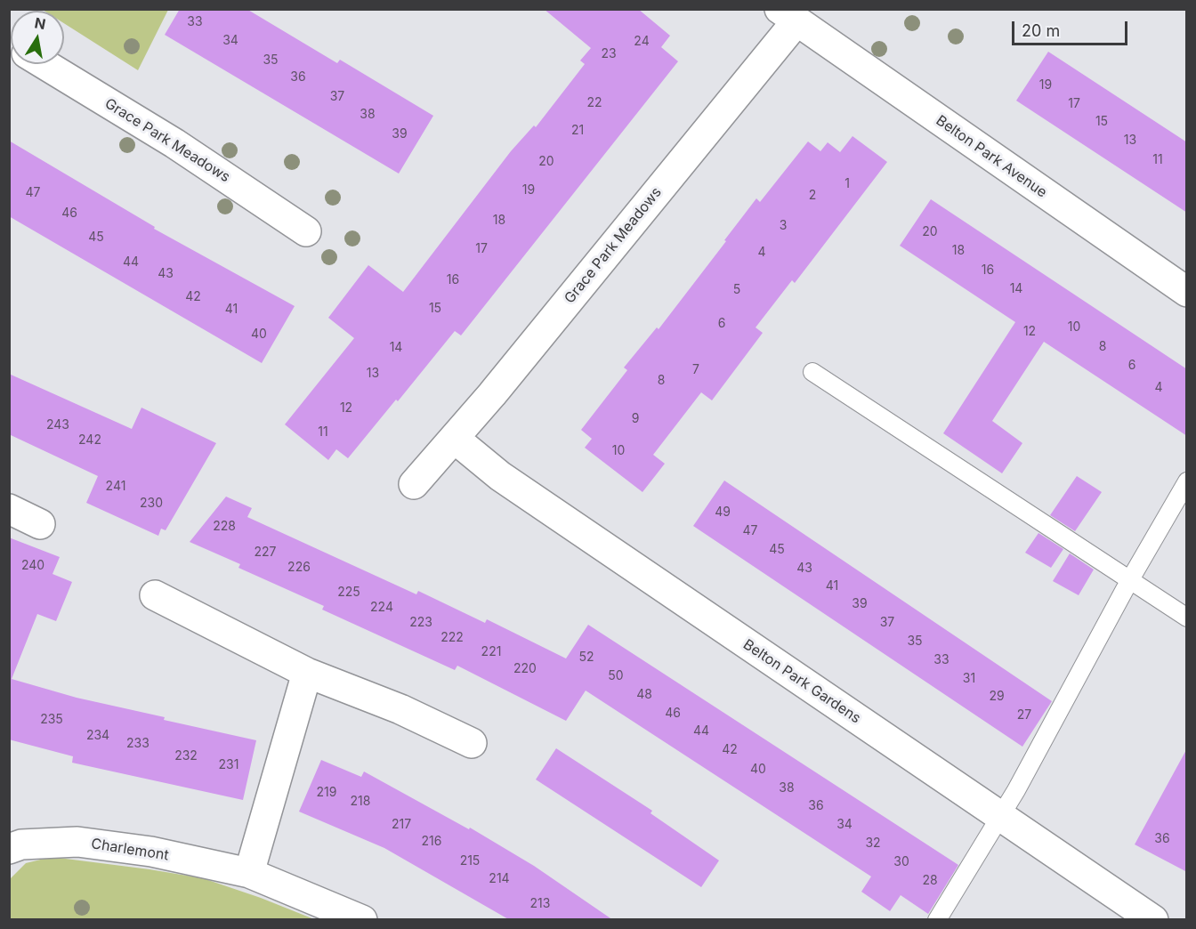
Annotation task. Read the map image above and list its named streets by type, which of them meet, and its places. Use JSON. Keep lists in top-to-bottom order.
{
  "streets": {
    "street": [
      "Grace Park Meadows",
      "Belton Park Avenue",
      "Belton Park Gardens",
      "Charlemont"
    ]
  },
  "crossings": [
    ["Grace Park Meadows", "Belton Park Avenue"],
    ["Grace Park Meadows", "Belton Park Gardens"]
  ],
  "house_numbers": [
    "33",
    "34",
    "24",
    "23",
    "35",
    "36",
    "19",
    "37",
    "22",
    "17",
    "38",
    "15",
    "21",
    "39",
    "13",
    "11",
    "20",
    "1",
    "19",
    "47",
    "2",
    "46",
    "18",
    "3",
    "20",
    "45",
    "17",
    "18",
    "4",
    "44",
    "16",
    "43",
    "16",
    "14",
    "5",
    "42",
    "15",
    "41",
    "6",
    "10",
    "12",
    "40",
    "8",
    "14",
    "6",
    "7",
    "13",
    "8",
    "4",
    "12",
    "9",
    "243",
    "11",
    "242",
    "10",
    "241",
    "230",
    "49",
    "228",
    "47",
    "45",
    "227",
    "240",
    "226",
    "43",
    "41",
    "225",
    "39",
    "224",
    "223",
    "37",
    "222",
    "35",
    "221",
    "52",
    "33",
    "220",
    "50",
    "31",
    "48",
    "29",
    "46",
    "27",
    "235",
    "44",
    "234",
    "233",
    "42",
    "232",
    "231",
    "40",
    "38",
    "219",
    "218",
    "36",
    "217",
    "34",
    "36",
    "216",
    "32",
    "215",
    "30",
    "214",
    "28",
    "213"
  ],
  "scale_bar": "20 m",
  "north": "top"
}
